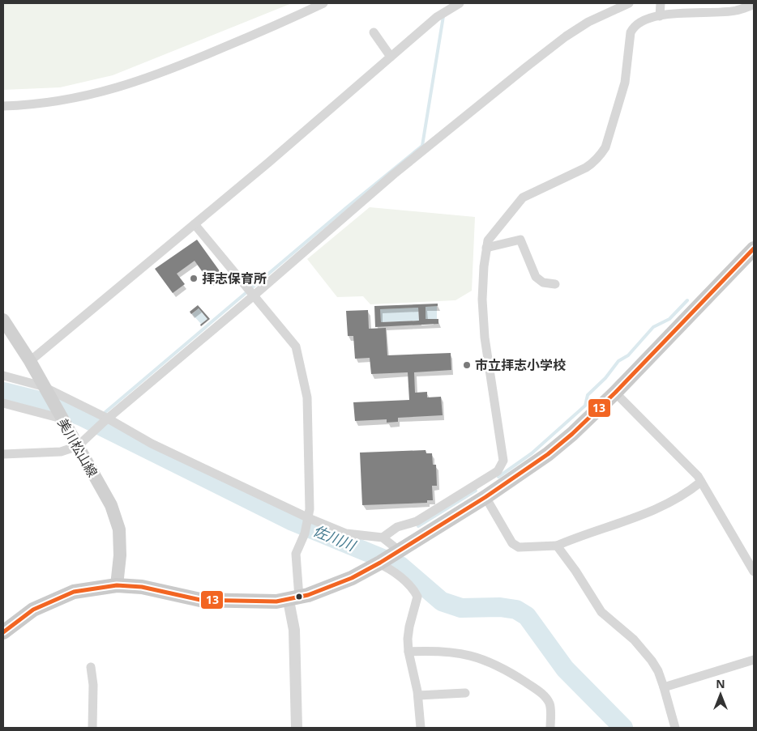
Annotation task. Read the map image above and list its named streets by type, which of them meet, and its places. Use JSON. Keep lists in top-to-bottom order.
{
  "streets": {
    "main road": ["美川松山線"]
  },
  "water": ["佐川川"],
  "places": ["拝志保育所", "市立拝志小学校"],
  "lines": ["transit line 13"],
  "north": "top"
}
